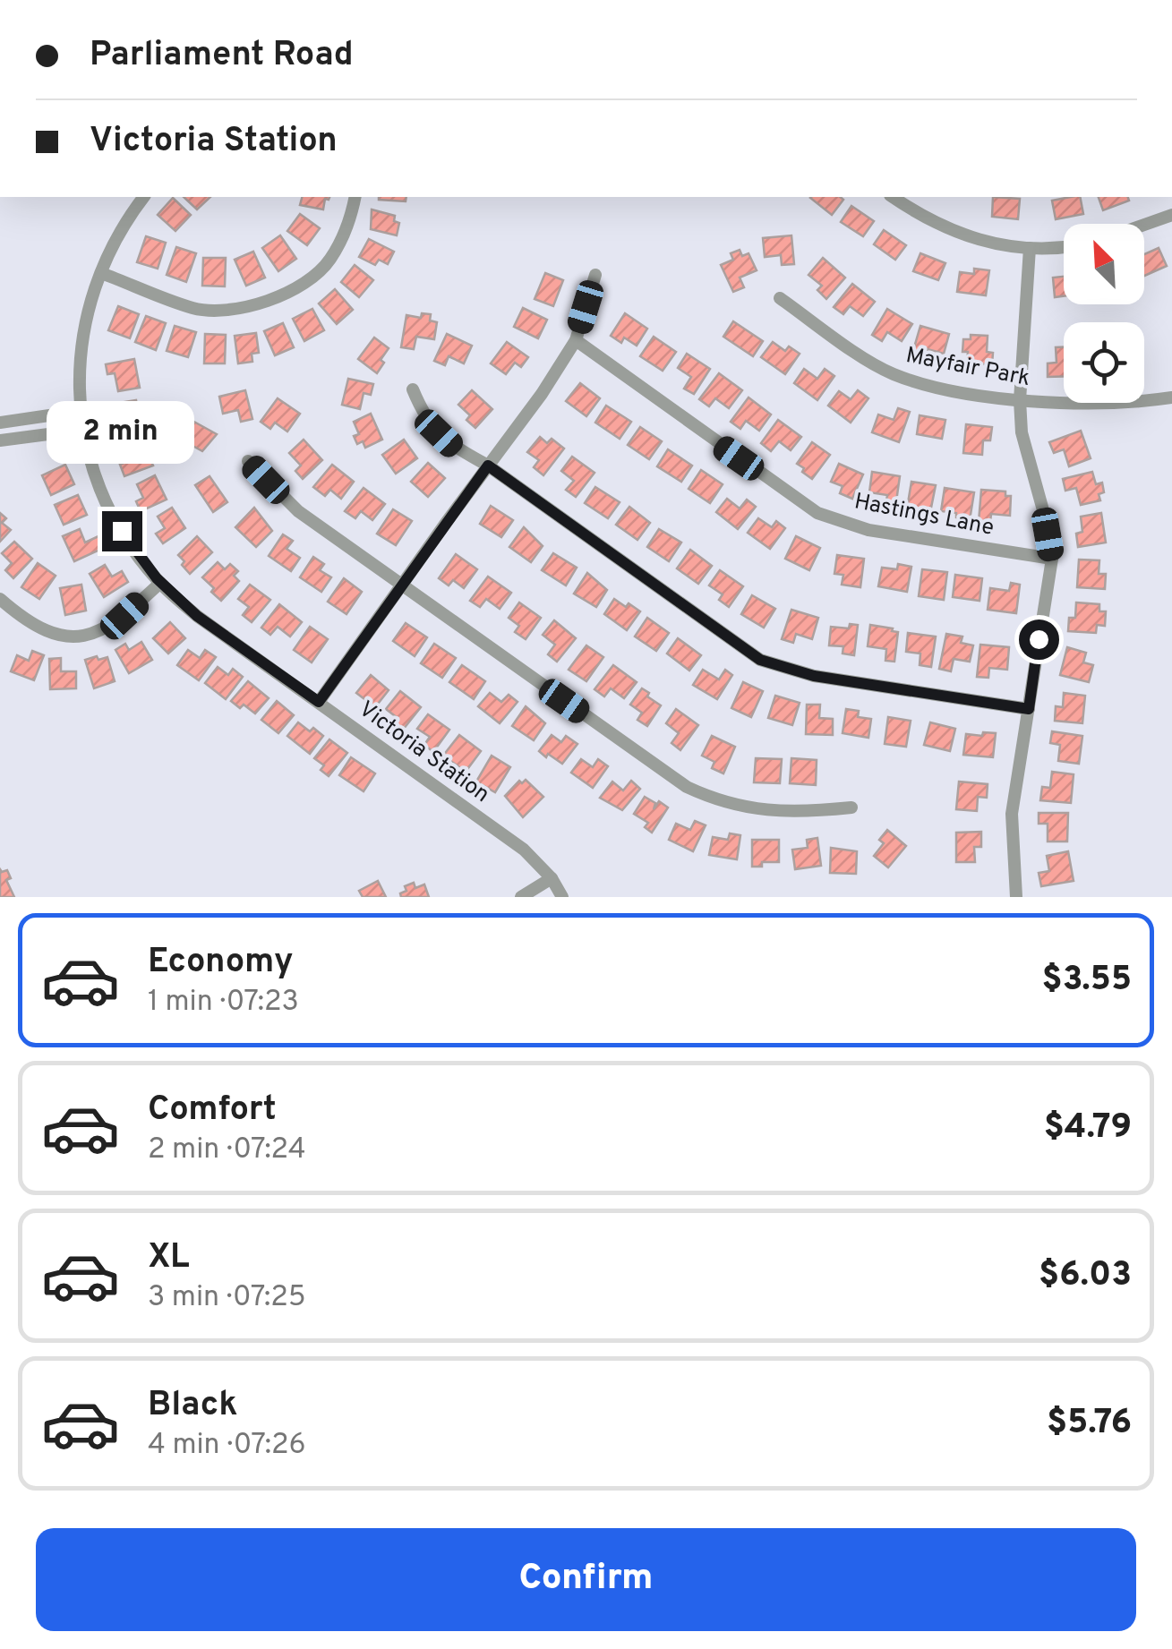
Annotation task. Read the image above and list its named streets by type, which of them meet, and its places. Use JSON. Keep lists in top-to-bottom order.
{
  "streets": {
    "street": ["Mayfair Park", "Hastings Lane", "Victoria Station"]
  },
  "north": "top left",
  "page": {
    "banner": ["Parliament Road", "Victoria Station"],
    "bubble": "2 min",
    "list": [
      {
        "name": "Economy",
        "note": "1 min · 07:23",
        "value": "$3.55"
      },
      {
        "name": "Comfort",
        "note": "2 min · 07:24",
        "value": "$4.79"
      },
      {
        "name": "XL",
        "note": "3 min · 07:25",
        "value": "$6.03"
      },
      {
        "name": "Black",
        "note": "4 min · 07:26",
        "value": "$5.76"
      }
    ],
    "buttons": "Confirm"
  }
}
